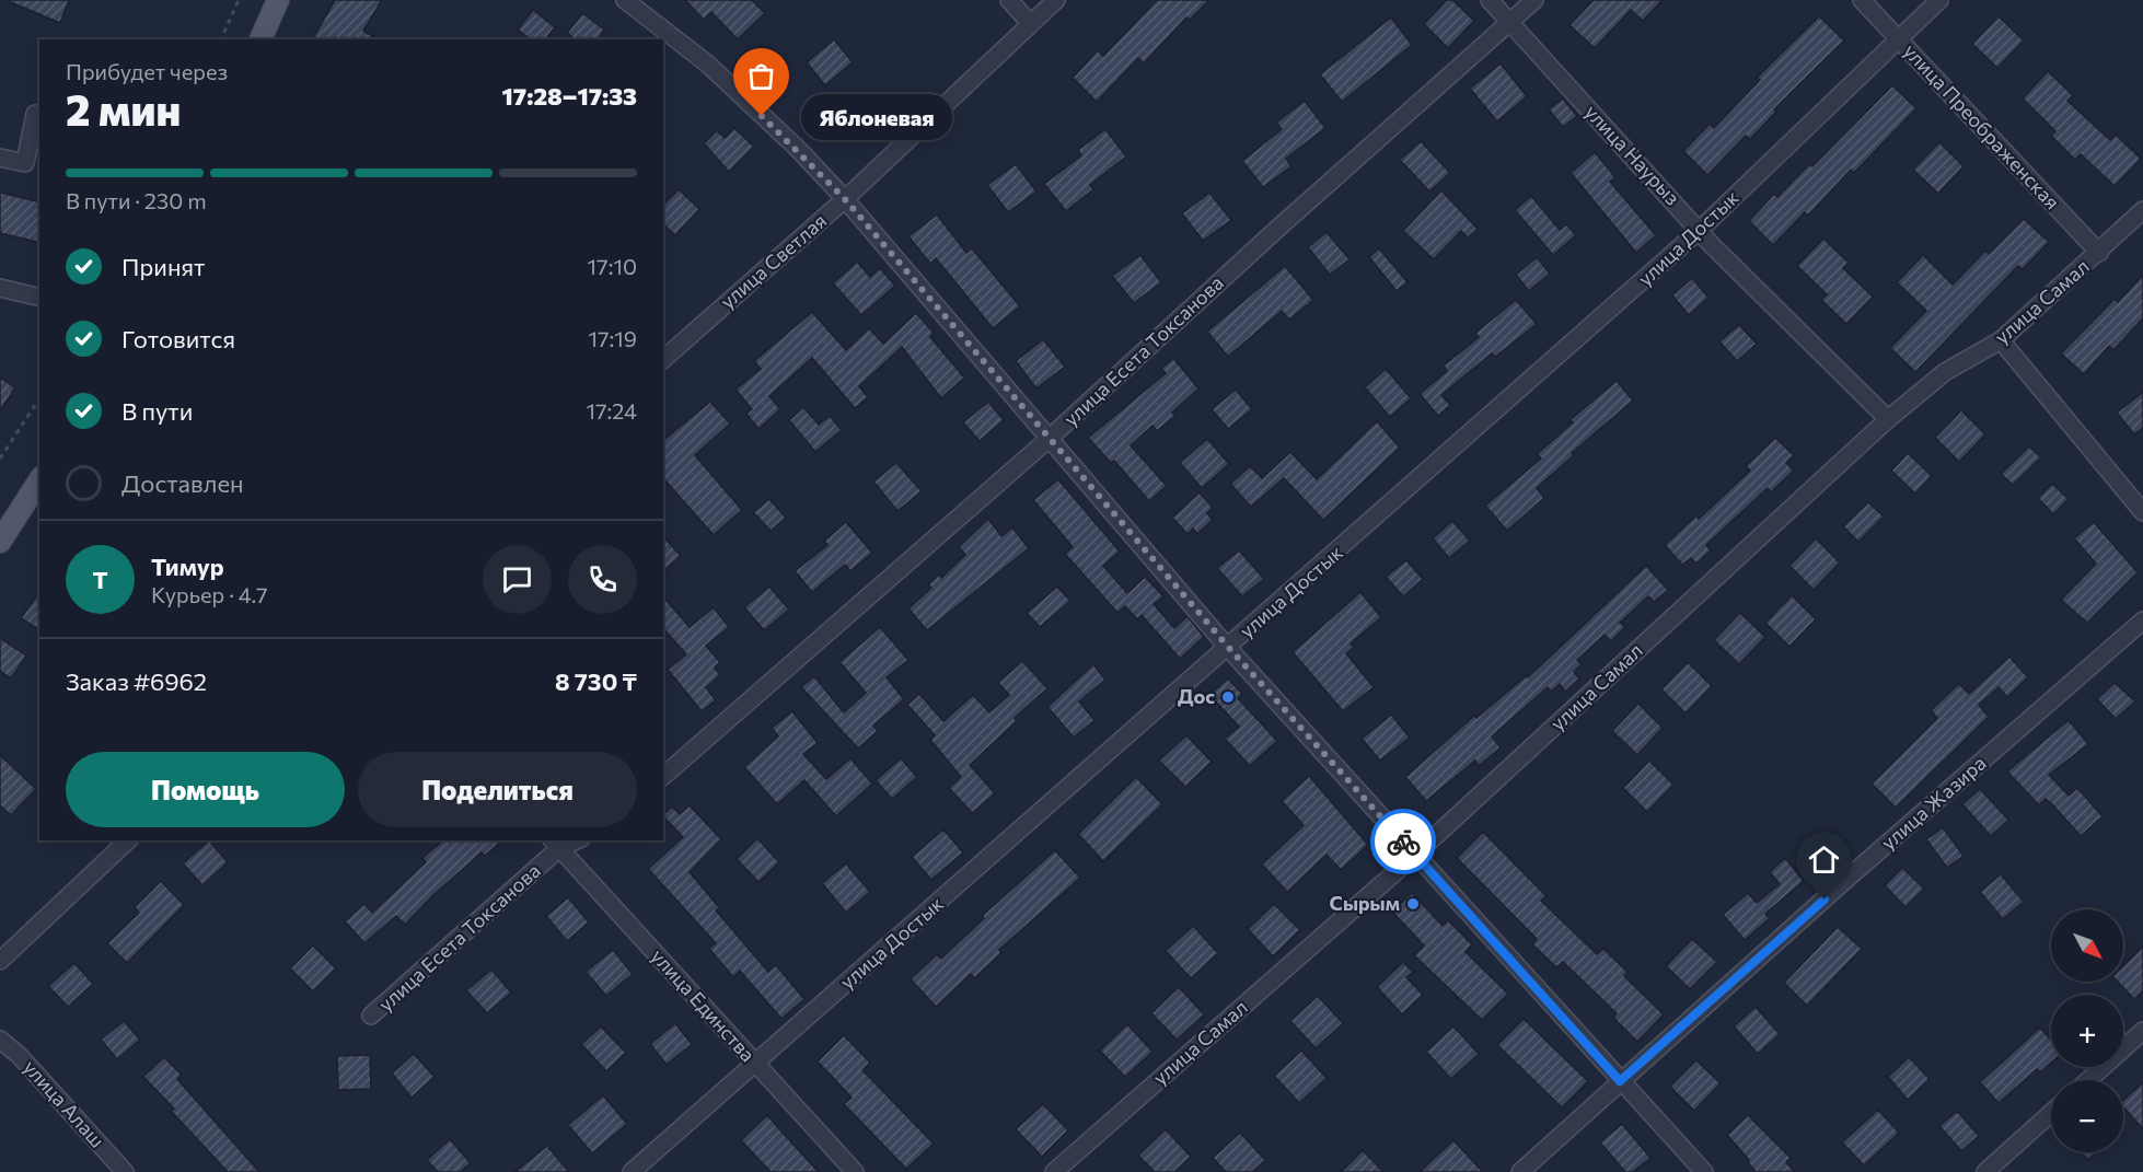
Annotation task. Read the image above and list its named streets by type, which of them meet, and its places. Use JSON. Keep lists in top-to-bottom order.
{
  "streets": {
    "street": [
      "улица Преображенская",
      "улица Наурыз",
      "улица Достык",
      "улица Светлая",
      "улица Самал",
      "улица Есета Токсанова",
      "улица Жазира",
      "улица Единства",
      "улица Алаш"
    ]
  },
  "crossings": [
    ["улица Преображенская", "улица Достык"],
    ["улица Преображенская", "улица Самал"],
    ["улица Наурыз", "улица Достык"],
    ["улица Наурыз", "улица Самал"],
    ["улица Наурыз", "улица Есета Токсанова"],
    ["улица Достык", "улица Единства"],
    ["улица Есета Токсанова", "улица Единства"]
  ],
  "places": ["Яблоневая", "Дос", "Сырым"],
  "north": "bottom right",
  "page": {
    "heading": ["2 мин", "Прибудет через", "17:28–17:33"],
    "panel": [
      "Тимур",
      "Курьер · 4.7",
      "Заказ #6962",
      "8 730 ₸"
    ],
    "bubble": "Яблоневая",
    "bar": "В пути · 230 m",
    "list": [
      ["Принят", "17:10"],
      ["Готовится", "17:19"],
      ["В пути", "17:24"],
      "Доставлен"
    ],
    "round": "Т",
    "buttons": ["Помощь", "Поделиться"],
    "map_buttons": ["+", "−"]
  }
}
